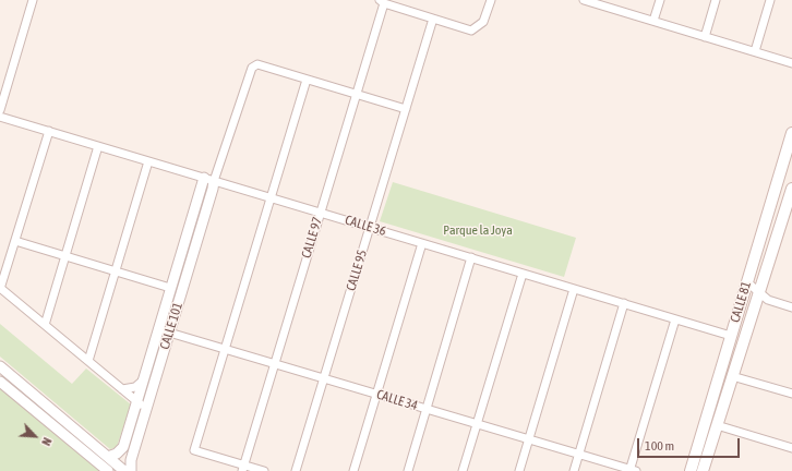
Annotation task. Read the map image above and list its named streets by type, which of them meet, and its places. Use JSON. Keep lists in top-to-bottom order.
{
  "streets": {
    "main road": ["CALLE 81"],
    "street": [
      "CALLE 36",
      "CALLE 97",
      "CALLE 95",
      "CALLE 101",
      "CALLE 34"
    ]
  },
  "crossings": [
    ["CALLE 36", "CALLE 97"],
    ["CALLE 36", "CALLE 95"],
    ["CALLE 36", "CALLE 81"],
    ["CALLE 36", "CALLE 101"],
    ["CALLE 97", "CALLE 34"],
    ["CALLE 95", "CALLE 34"],
    ["CALLE 101", "CALLE 34"]
  ],
  "parks": ["Parque la Joya"],
  "scale_bar": "100 m",
  "north": "bottom right"
}
